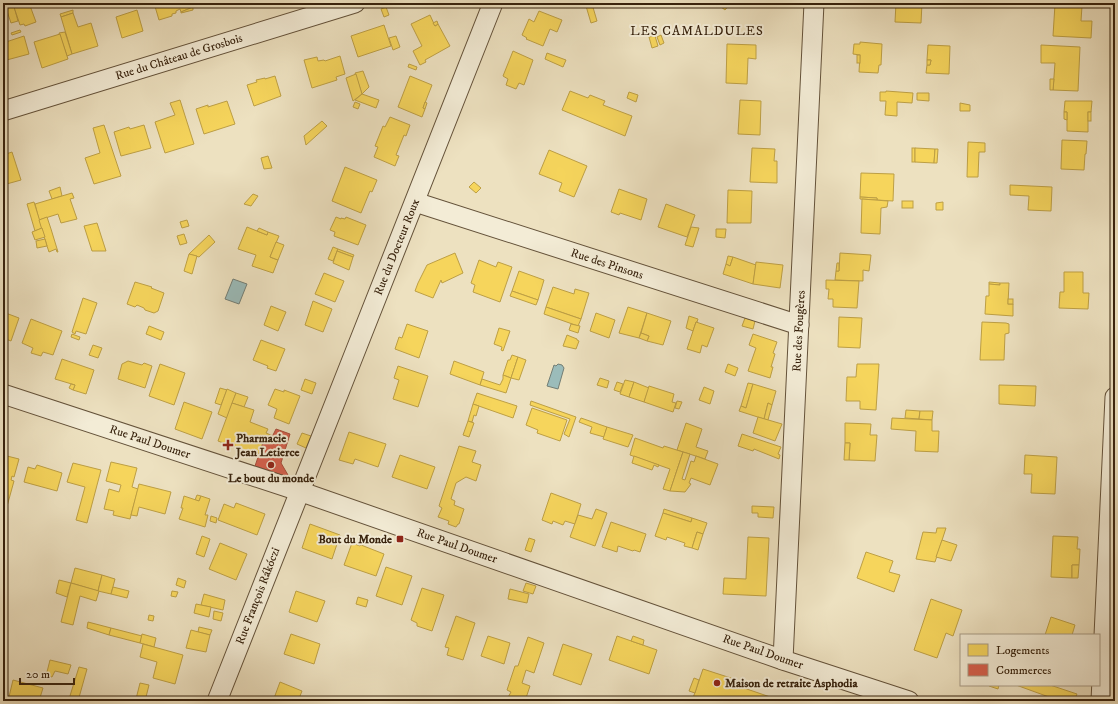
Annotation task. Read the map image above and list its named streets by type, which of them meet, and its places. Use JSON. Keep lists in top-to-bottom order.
{
  "streets": {
    "street": [
      "Rue du Château de Grosbois",
      "Rue du Docteur Roux",
      "Rue des Pinsons",
      "Rue des Fougères",
      "Rue Paul Doumer",
      "Rue François Rákóczi"
    ]
  },
  "crossings": [
    ["Rue du Docteur Roux", "Rue des Pinsons"],
    ["Rue du Docteur Roux", "Rue Paul Doumer"],
    ["Rue du Docteur Roux", "Rue François Rákóczi"],
    ["Rue des Pinsons", "Rue des Fougères"],
    ["Rue des Fougères", "Rue Paul Doumer"],
    ["Rue Paul Doumer", "Rue François Rákóczi"]
  ],
  "districts": ["LES CAMALDULES"],
  "places": {
    "health": ["Pharmacie Jean Letierce"],
    "other": ["Le bout du monde", "Maison de retraite Asphodia"],
    "transit": ["Bout du Monde"]
  },
  "legend": ["Logements", "Commerces"],
  "scale_bar": "20 m"
}
